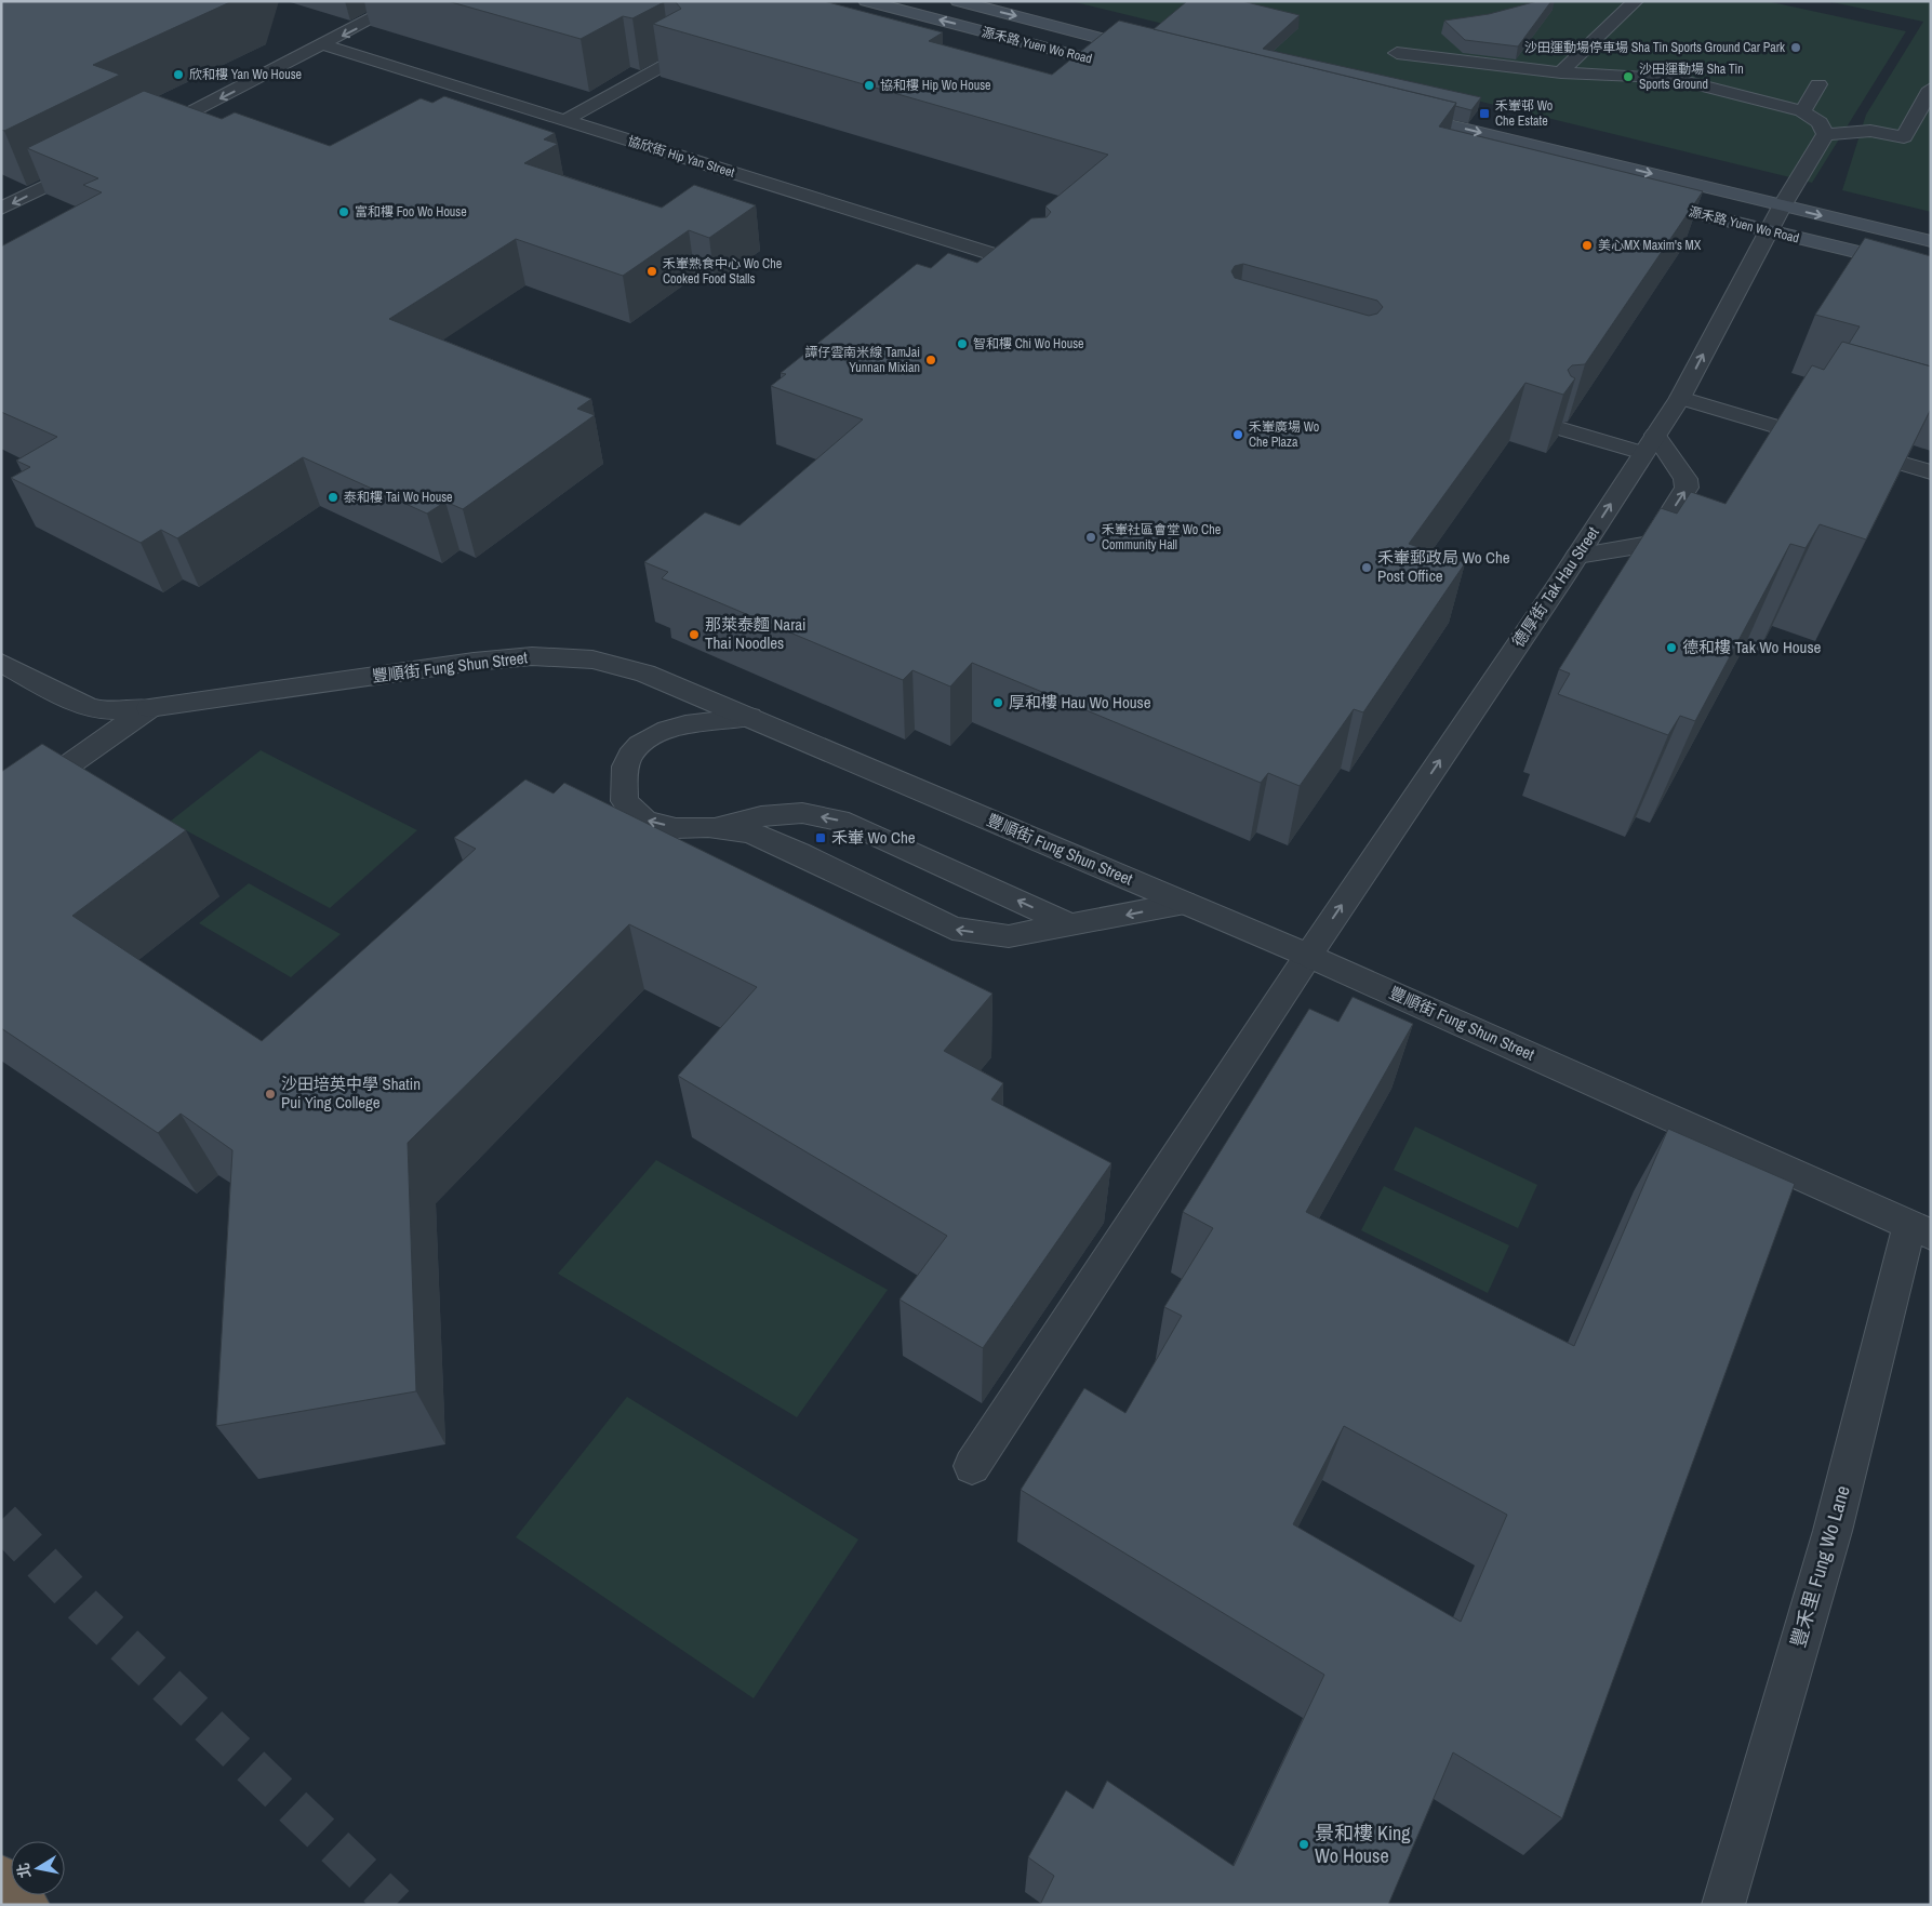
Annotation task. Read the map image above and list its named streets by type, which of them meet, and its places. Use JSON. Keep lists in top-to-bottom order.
{
  "streets": {
    "main road": ["源禾路 Yuen Wo Road"],
    "street": [
      "協欣街 Hip Yan Street",
      "德厚街 Tak Hau Street",
      "豐順街 Fung Shun Street",
      "豐禾里 Fung Wo Lane"
    ]
  },
  "crossings": [
    ["源禾路 Yuen Wo Road", "德厚街 Tak Hau Street"],
    ["德厚街 Tak Hau Street", "豐順街 Fung Shun Street"],
    ["豐順街 Fung Shun Street", "豐禾里 Fung Wo Lane"]
  ],
  "one_way": ["德厚街 Tak Hau Street"],
  "places": {
    "other": [
      "沙田運動場停車場 Sha Tin Sports Ground Car Park",
      "欣和樓 Yan Wo House",
      "沙田運動場 Sha Tin Sports Ground",
      "協和樓 Hip Wo House",
      "富和樓 Foo Wo House",
      "美心MX Maxim's MX",
      "禾輋熟食中心 Wo Che Cooked Food Stalls",
      "智和樓 Chi Wo House",
      "譚仔雲南米線 TamJai Yunnan Mixian",
      "禾輋廣場 Wo Che Plaza",
      "泰和樓 Tai Wo House",
      "禾輋社區會堂 Wo Che Community Hall",
      "禾輋郵政局 Wo Che Post Office",
      "那萊泰麵 Narai Thai Noodles",
      "德和樓 Tak Wo House",
      "厚和樓 Hau Wo House",
      "沙田培英中學 Shatin Pui Ying College",
      "景和樓 King Wo House"
    ],
    "transit": ["禾輋邨 Wo Che Estate", "禾輋 Wo Che"]
  },
  "north": "left"
}
